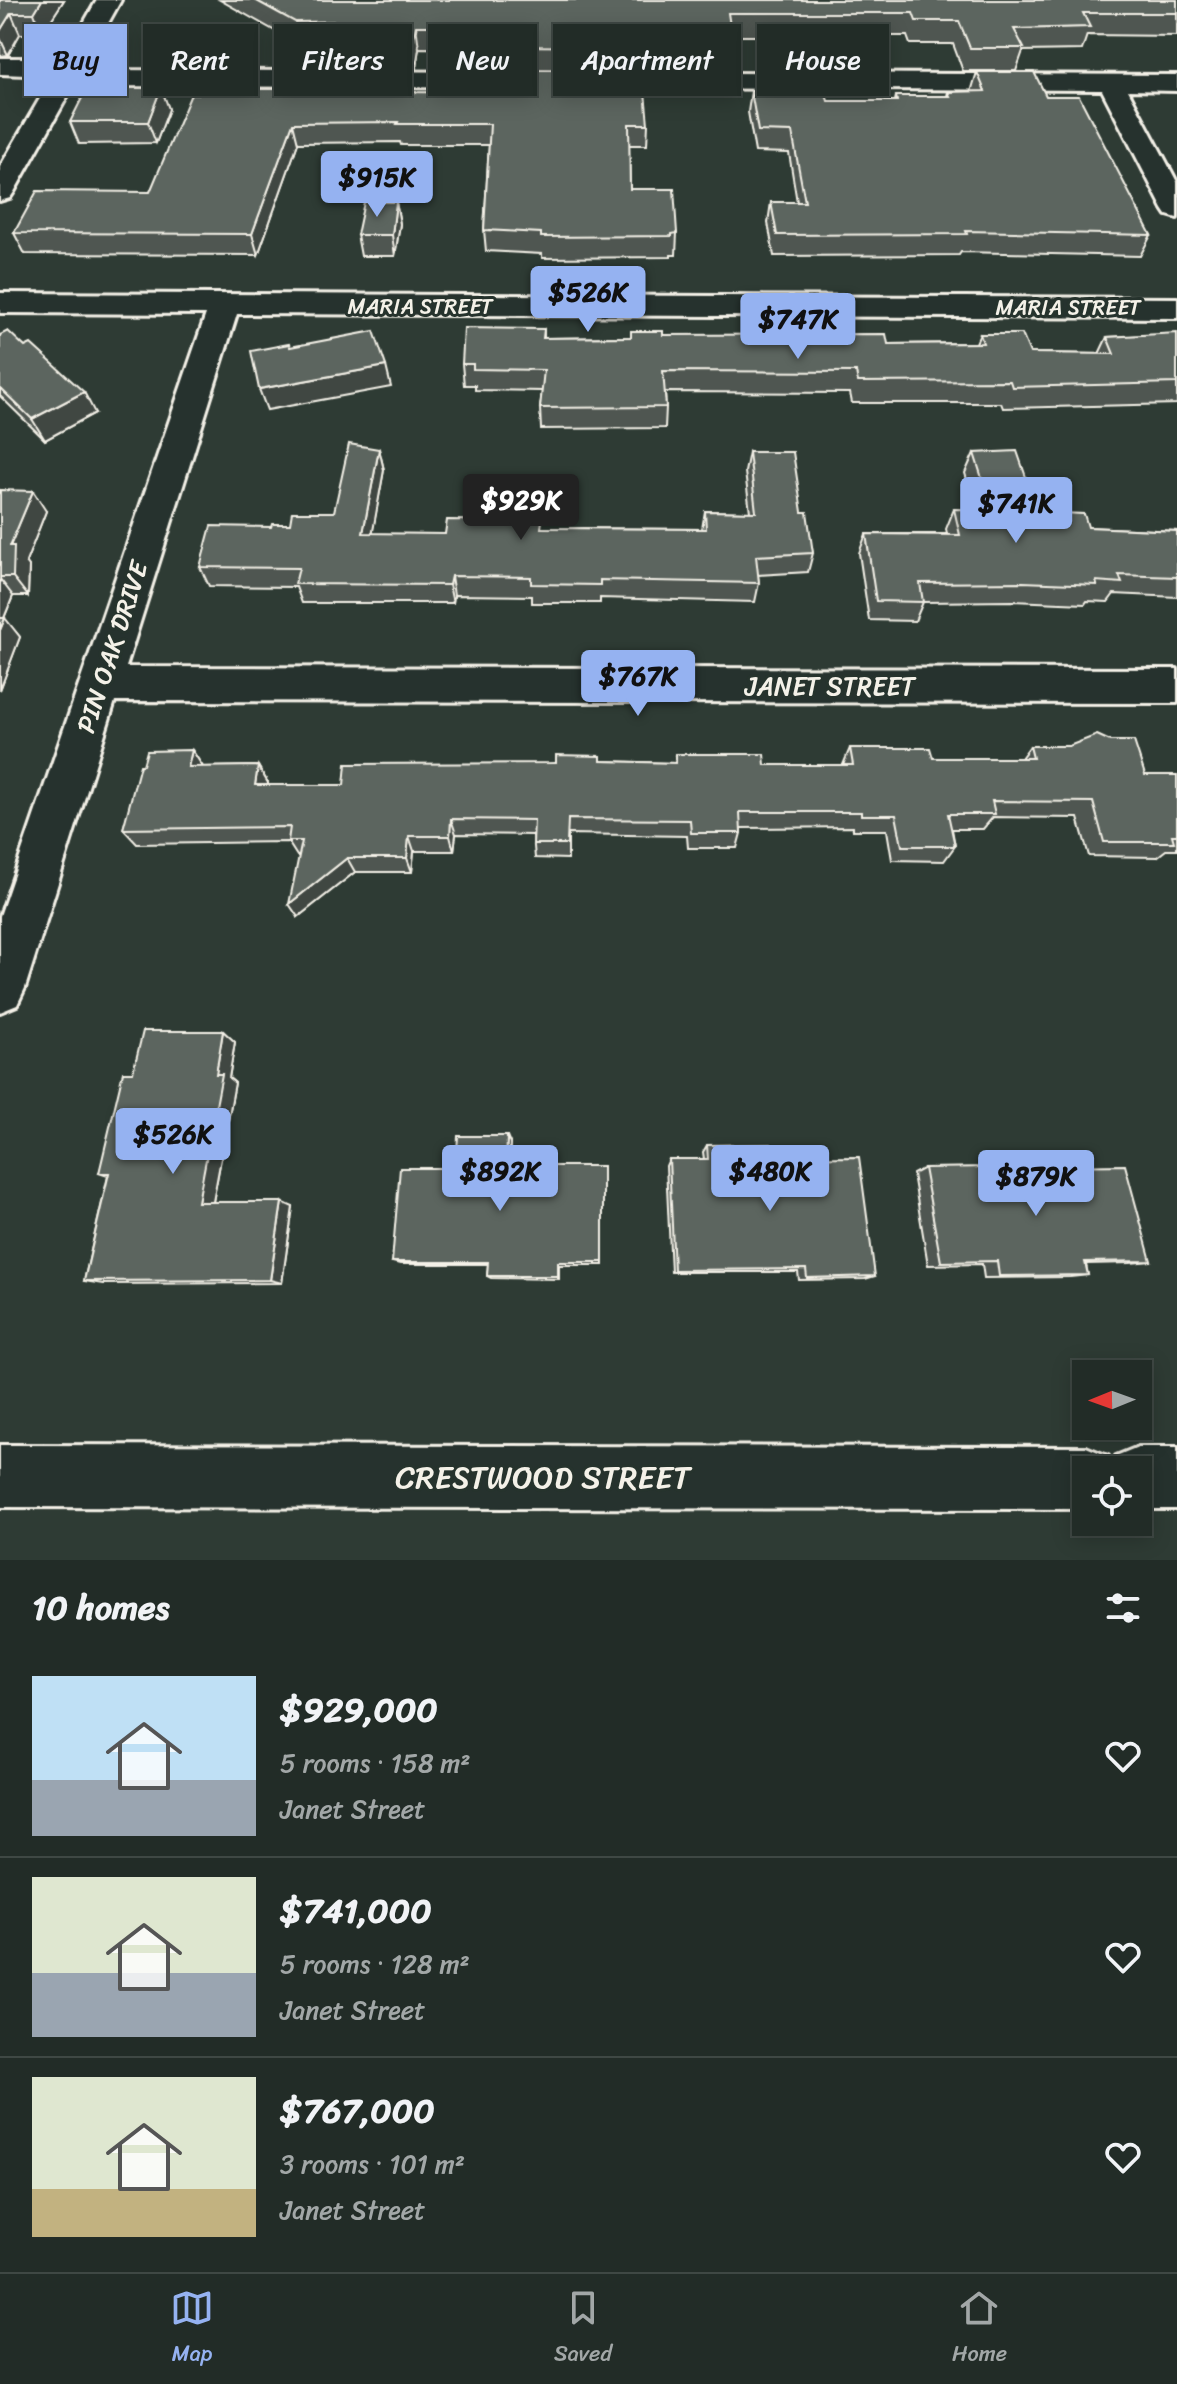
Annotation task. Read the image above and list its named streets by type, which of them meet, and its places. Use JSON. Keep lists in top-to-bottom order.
{
  "streets": {
    "street": [
      "MARIA STREET",
      "PIN OAK DRIVE",
      "JANET STREET",
      "CRESTWOOD STREET"
    ]
  },
  "crossings": [
    ["MARIA STREET", "PIN OAK DRIVE"],
    ["PIN OAK DRIVE", "JANET STREET"]
  ],
  "north": "left",
  "page": {
    "chip": [
      "Buy",
      "Rent",
      "Filters",
      "New",
      "Apartment",
      "House"
    ],
    "price": [
      "$915K",
      "$526K",
      "$747K",
      "$929K",
      "$741K",
      "$767K",
      "$526K",
      "$892K",
      "$480K",
      "$879K"
    ],
    "heading": "10 homes",
    "list": [
      {
        "name": "$929,000",
        "note": "5 rooms · 158 m² · Janet Street"
      },
      {
        "name": "$741,000",
        "note": "5 rooms · 128 m² · Janet Street"
      },
      {
        "name": "$767,000",
        "note": "3 rooms · 101 m² · Janet Street"
      }
    ],
    "tabs": ["Map", "Saved", "Home"]
  }
}
